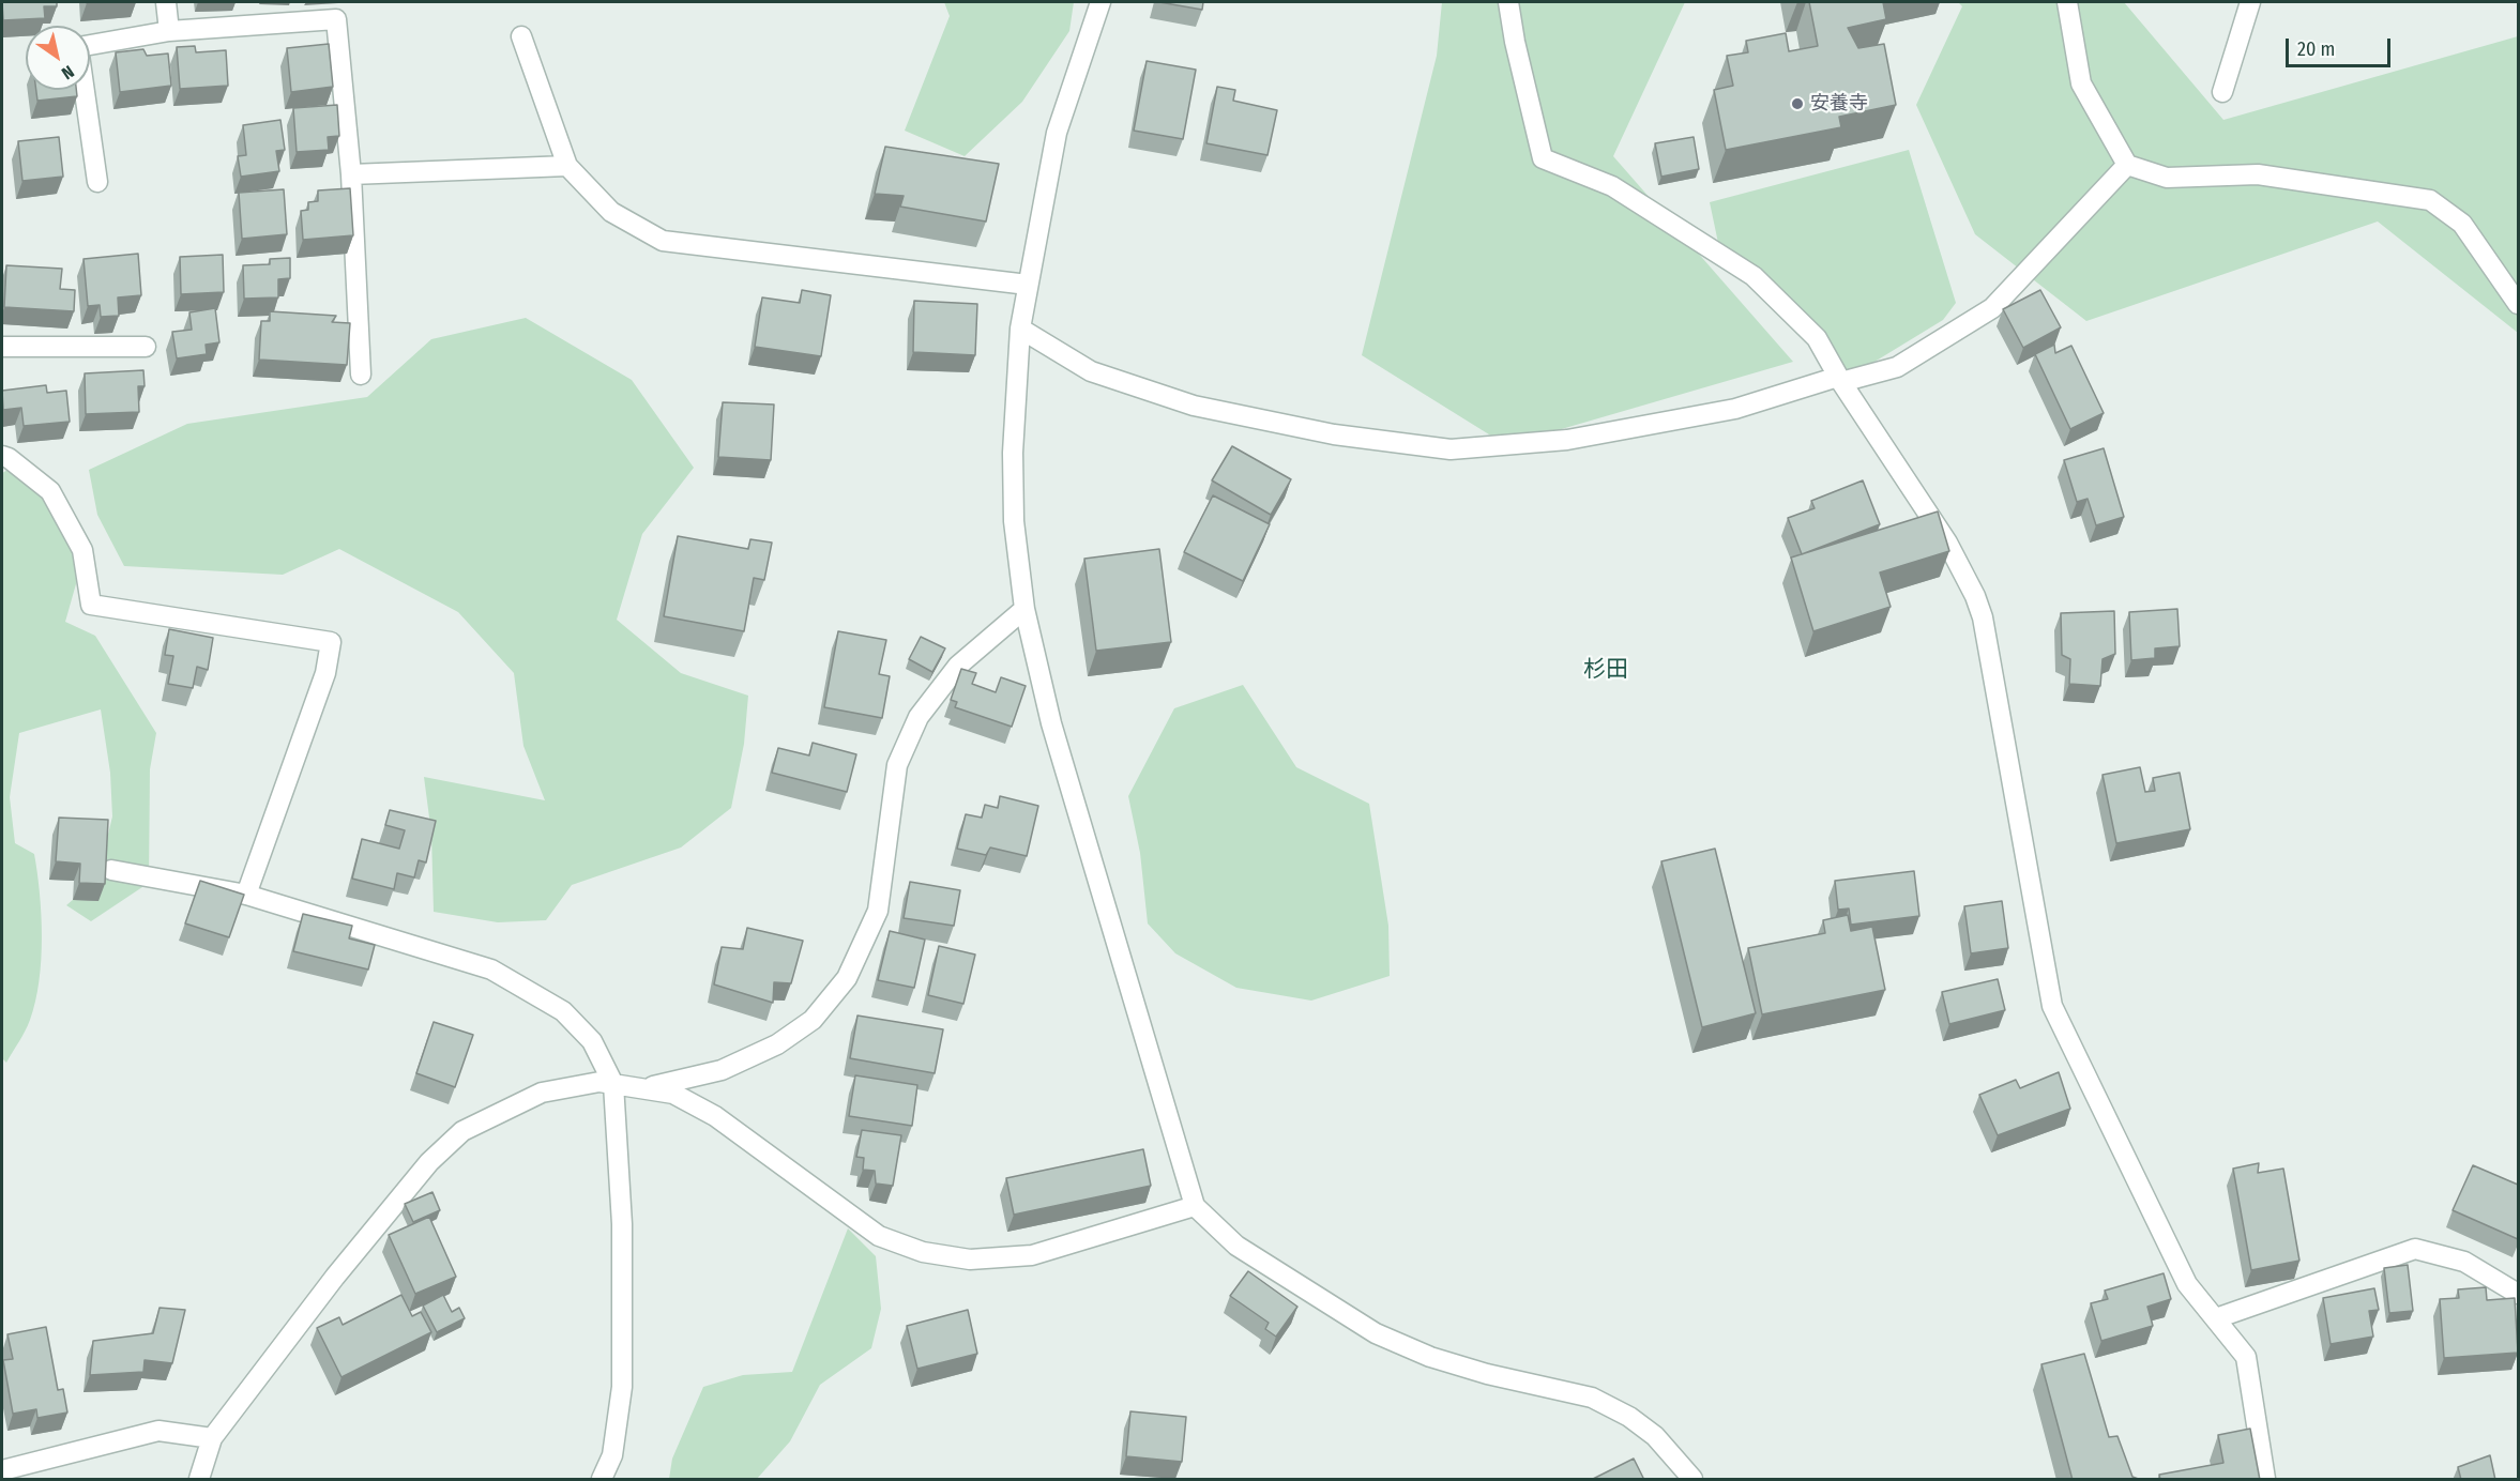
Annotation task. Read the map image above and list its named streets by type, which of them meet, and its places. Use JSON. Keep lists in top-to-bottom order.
{
  "districts": ["杉田"],
  "places": ["安養寺"],
  "scale_bar": "20 m",
  "north": "bottom right"
}
